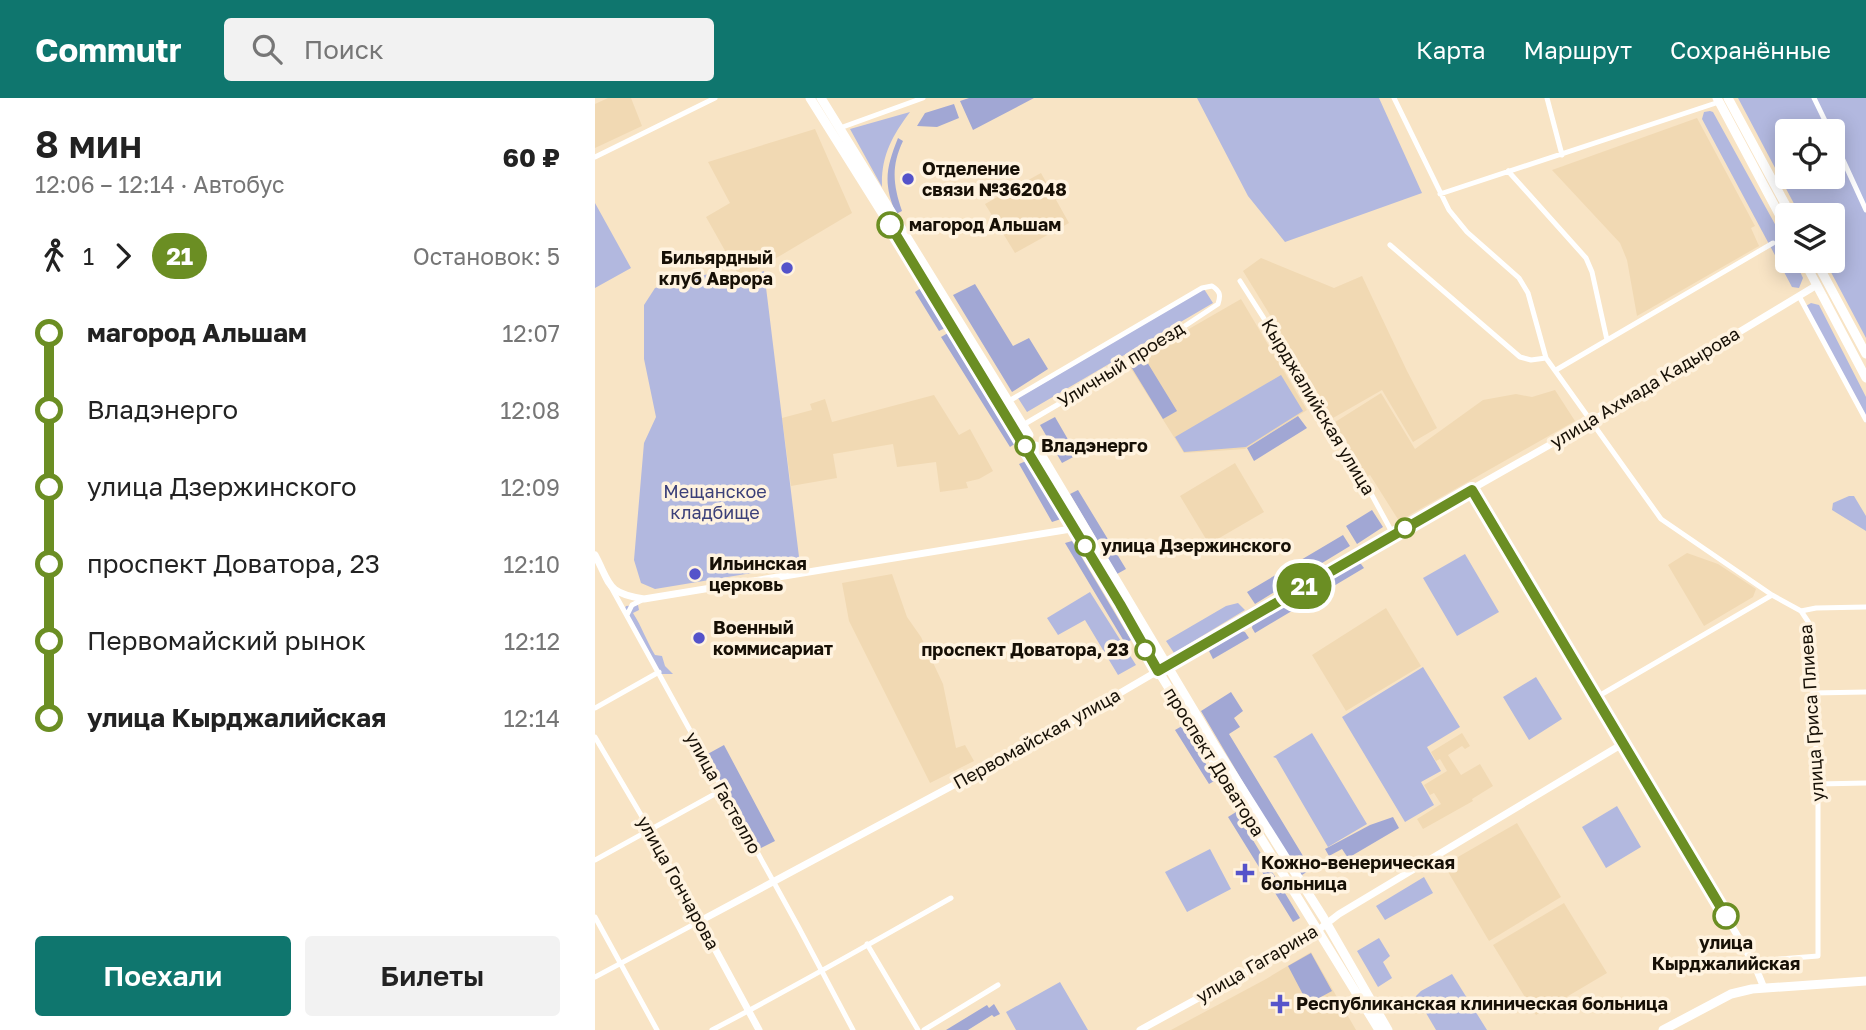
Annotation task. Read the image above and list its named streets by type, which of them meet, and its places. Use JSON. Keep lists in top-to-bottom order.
{
  "streets": {
    "main road": ["проспект Доватора"],
    "street": [
      "Уличный проезд",
      "улица Ахмада Кадырова",
      "Кырджалийская улица",
      "улица Гриса Плиева",
      "Первомайская улица",
      "улица Гастелло",
      "улица Гончарова",
      "улица Гагарина"
    ]
  },
  "crossings": [
    ["Уличный проезд", "проспект Доватора"],
    ["улица Ахмада Кадырова", "улица Гриса Плиева"],
    ["улица Ахмада Кадырова", "Первомайская улица"],
    ["Кырджалийская улица", "Первомайская улица"],
    ["Первомайская улица", "проспект Доватора"],
    ["Первомайская улица", "улица Гастелло"],
    ["Первомайская улица", "улица Гончарова"],
    ["проспект Доватора", "улица Гагарина"]
  ],
  "parks": ["Мещанское кладбище"],
  "places": {
    "other": [
      "Отделение связи №362048",
      "магород Альшам",
      "Бильярдный клуб Аврора",
      "Владэнерго",
      "улица Дзержинского",
      "Ильинская церковь",
      "Военный коммисариат",
      "проспект Доватора, 23",
      "улица Кырджалийская"
    ],
    "health": ["Кожно-венерическая больница", "Республиканская клиническая больница"]
  },
  "lines": ["bus line 21"],
  "page": {
    "header": "Commutr",
    "search": "Поиск",
    "nav": ["Карта", "Маршрут", "Сохранённые"],
    "heading": ["8 мин", "12:06 – 12:14 · Автобус", "60 ₽"],
    "on_map": "21",
    "legs": ["1", "21", "Остановок: 5"],
    "list": [
      {
        "name": "магород Альшам",
        "value": "12:07"
      },
      {
        "name": "Владэнерго",
        "value": "12:08"
      },
      {
        "name": "улица Дзержинского",
        "value": "12:09"
      },
      {
        "name": "проспект Доватора, 23",
        "value": "12:10"
      },
      {
        "name": "Первомайский рынок",
        "value": "12:12"
      },
      {
        "name": "улица Кырджалийская",
        "value": "12:14"
      }
    ],
    "buttons": ["Поехали", "Билеты"]
  }
}
